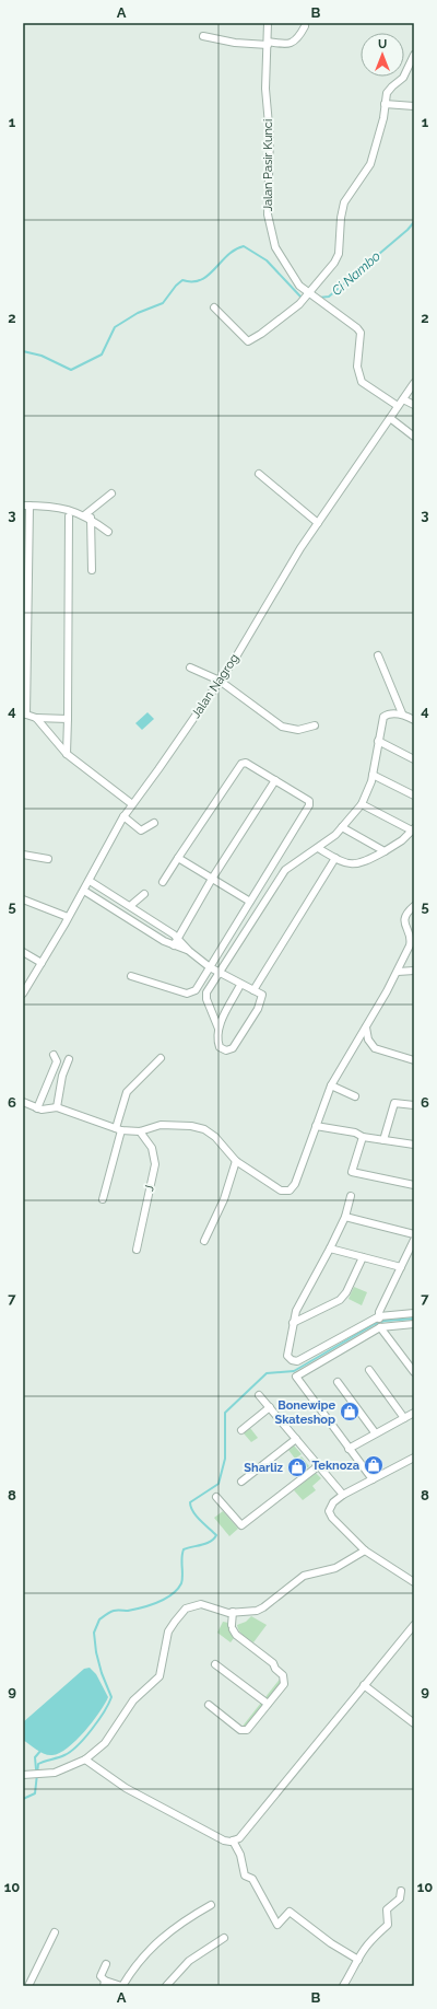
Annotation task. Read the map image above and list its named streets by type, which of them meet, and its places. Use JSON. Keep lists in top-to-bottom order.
{
  "streets": {
    "street": ["Jalan Pasir Kunci", "Jalan Nagrog", "J"]
  },
  "crossings": [
    ["Jalan Pasir Kunci", "Jalan Nagrog"]
  ],
  "water": ["Ci Nambo"],
  "places": {
    "shop": ["Bonewipe Skateshop", "Teknoza", "Sharliz"]
  },
  "north": "top",
  "grid": {
    "columns": ["A", "B"],
    "rows": [
      "1",
      "2",
      "3",
      "4",
      "5",
      "6",
      "7",
      "8",
      "9",
      "10"
    ]
  }
}
